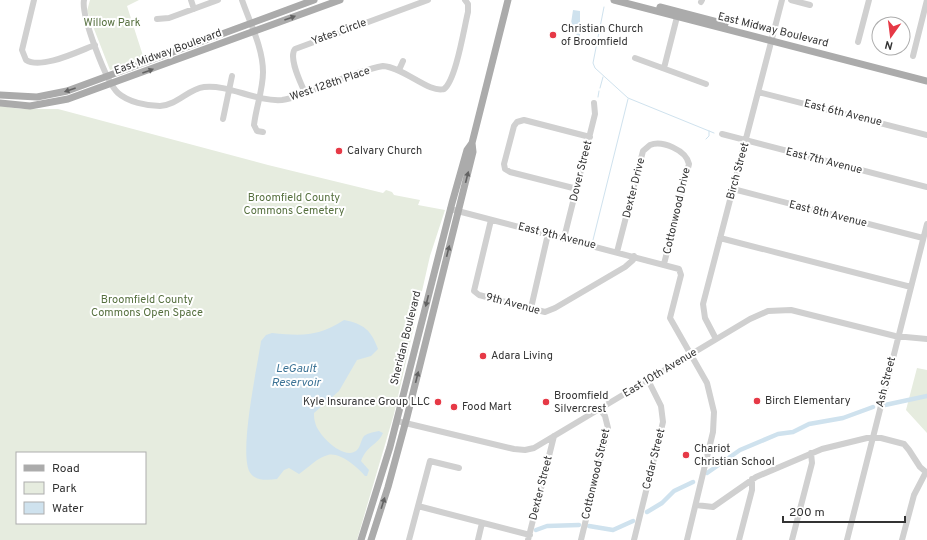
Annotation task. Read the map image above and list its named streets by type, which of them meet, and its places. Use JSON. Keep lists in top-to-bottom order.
{
  "streets": {
    "main road": ["East Midway Boulevard", "Sheridan Boulevard"],
    "street": [
      "Yates Circle",
      "West 128th Place",
      "East 6th Avenue",
      "East 7th Avenue",
      "Dover Street",
      "Birch Street",
      "Dexter Drive",
      "Cottonwood Drive",
      "East 8th Avenue",
      "East 9th Avenue",
      "9th Avenue",
      "East 10th Avenue",
      "Ash Street",
      "Cedar Street",
      "Cottonwood Street",
      "Dexter Street"
    ]
  },
  "crossings": [
    ["East Midway Boulevard", "West 128th Place"],
    ["East Midway Boulevard", "Birch Street"],
    ["Yates Circle", "West 128th Place"],
    ["East 6th Avenue", "Birch Street"],
    ["East 7th Avenue", "Birch Street"],
    ["Dover Street", "East 9th Avenue"],
    ["Birch Street", "East 8th Avenue"],
    ["Birch Street", "East 10th Avenue"],
    ["Dexter Drive", "Cottonwood Drive"],
    ["Dexter Drive", "East 9th Avenue"],
    ["Cottonwood Drive", "East 9th Avenue"],
    ["East 8th Avenue", "Ash Street"],
    ["East 9th Avenue", "9th Avenue"],
    ["East 9th Avenue", "Sheridan Boulevard"],
    ["East 9th Avenue", "East 10th Avenue"],
    ["Sheridan Boulevard", "East 10th Avenue"],
    ["East 10th Avenue", "Ash Street"],
    ["East 10th Avenue", "Cedar Street"],
    ["East 10th Avenue", "Cottonwood Street"],
    ["East 10th Avenue", "Dexter Street"]
  ],
  "water": ["LeGault Reservoir"],
  "parks": ["Willow Park", "Broomfield County Commons Cemetery", "Broomfield County Commons Open Space"],
  "places": [
    "Christian Church of Broomfield",
    "Calvary Church",
    "Adara Living",
    "Birch Elementary",
    "Kyle Insurance Group LLC",
    "Broomfield Silvercrest",
    "Food Mart",
    "Chariot Christian School"
  ],
  "legend": ["Road", "Park", "Water"],
  "scale_bar": "200 m",
  "north": "bottom"
}
